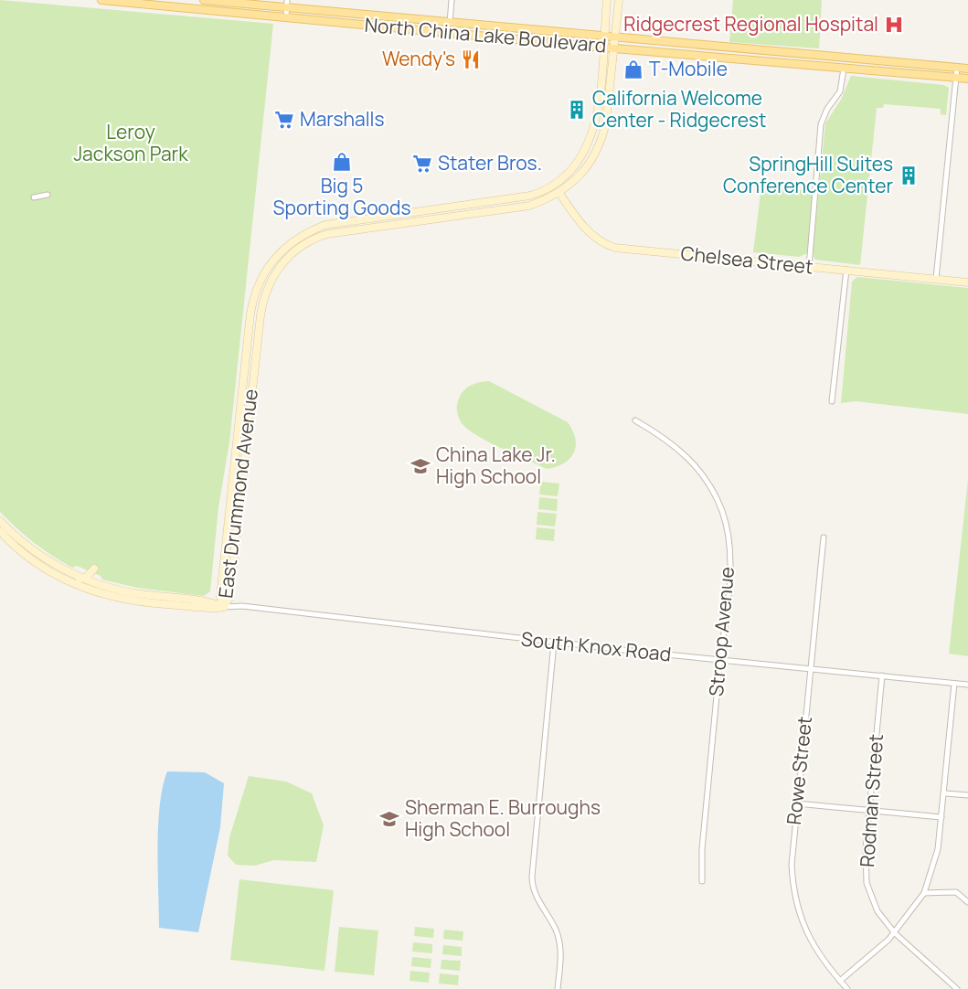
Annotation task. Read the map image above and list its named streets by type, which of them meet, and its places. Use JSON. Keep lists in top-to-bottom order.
{
  "streets": {
    "main road": ["North China Lake Boulevard"],
    "street": [
      "Chelsea Street",
      "East Drummond Avenue",
      "Stroop Avenue",
      "South Knox Road",
      "Rowe Street",
      "Rodman Street"
    ]
  },
  "crossings": [
    ["North China Lake Boulevard", "East Drummond Avenue"],
    ["Chelsea Street", "East Drummond Avenue"],
    ["East Drummond Avenue", "South Knox Road"],
    ["Stroop Avenue", "South Knox Road"],
    ["South Knox Road", "Rowe Street"],
    ["South Knox Road", "Rodman Street"]
  ],
  "parks": ["Leroy Jackson Park"],
  "places": {
    "hospital": ["Ridgecrest Regional Hospital"],
    "restaurant": ["Wendy's"],
    "shop": ["T-Mobile", "Big 5 Sporting Goods"],
    "building": ["California Welcome Center - Ridgecrest", "SpringHill Suites Conference Center"],
    "supermarket": ["Marshalls", "Stater Bros."],
    "school or university": ["China Lake Jr. High School", "Sherman E. Burroughs High School"]
  }
}
